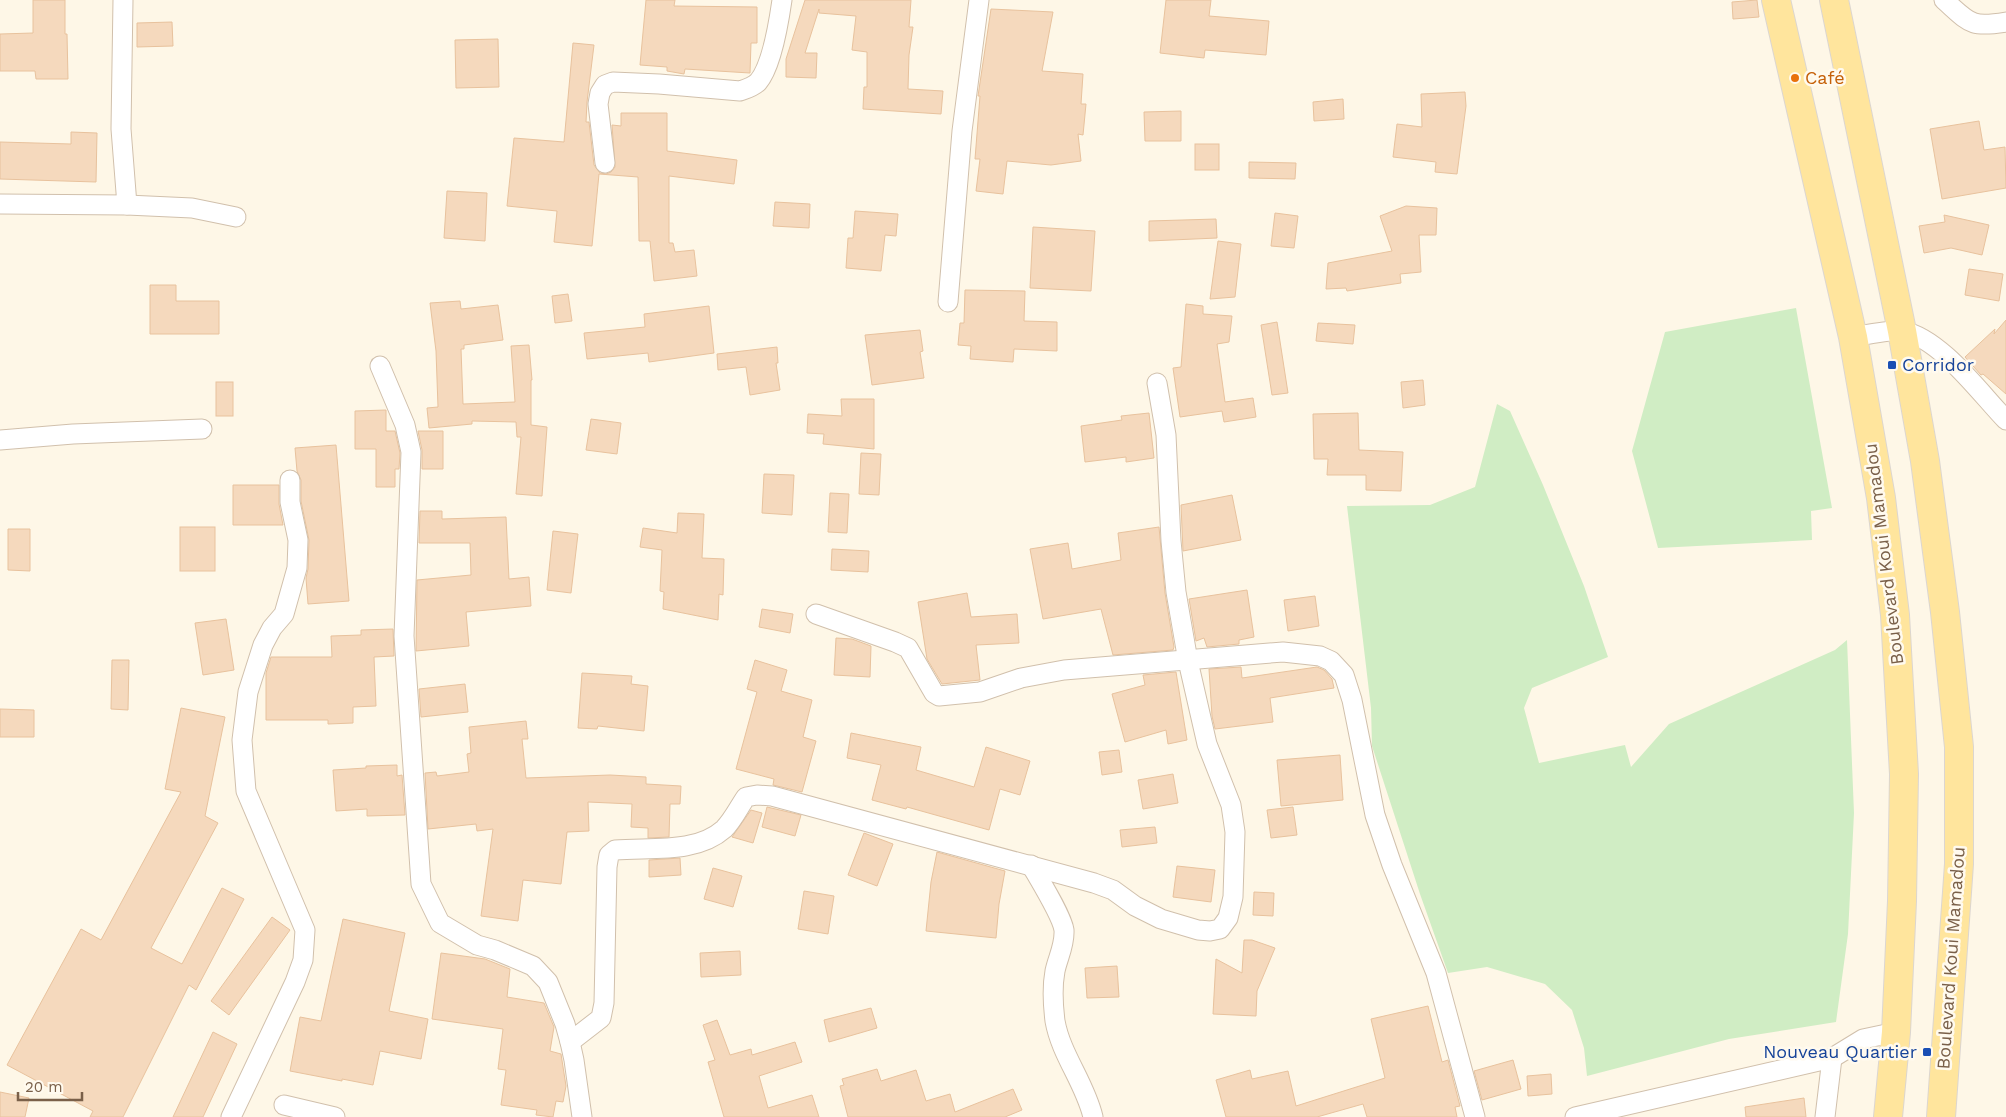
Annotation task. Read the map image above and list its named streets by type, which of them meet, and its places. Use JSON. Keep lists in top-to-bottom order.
{
  "streets": {
    "main road": ["Boulevard Koui Mamadou"]
  },
  "places": {
    "other": ["Café"],
    "transit": ["Corridor", "Nouveau Quartier"]
  },
  "scale_bar": "20 m"
}
